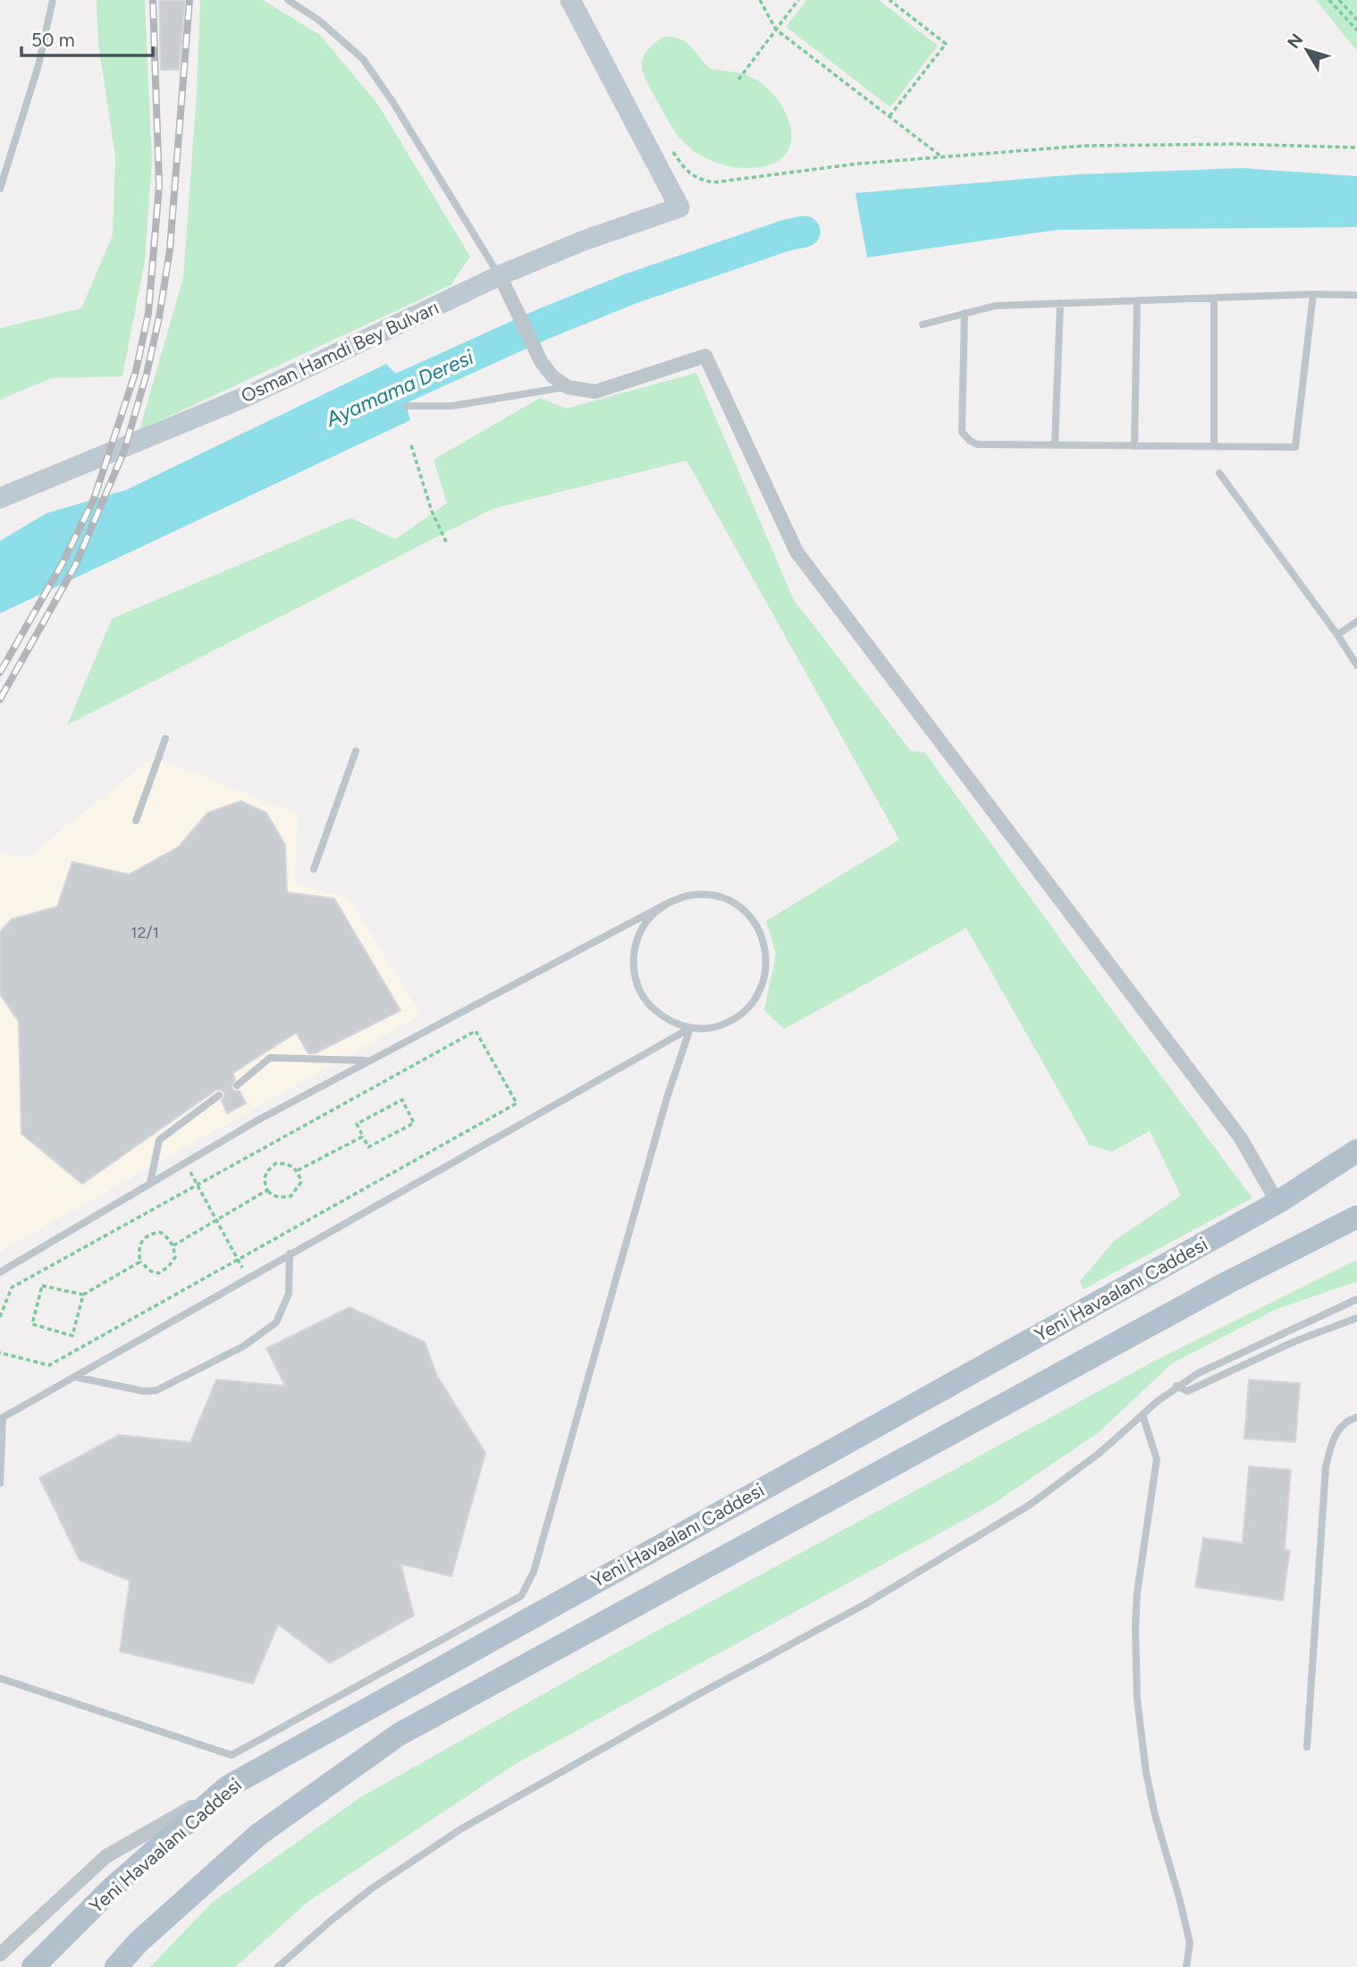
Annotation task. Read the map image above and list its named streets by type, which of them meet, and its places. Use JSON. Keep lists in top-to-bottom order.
{
  "streets": {
    "main road": ["Yeni Havaalanı Caddesi"],
    "street": ["Osman Hamdi Bey Bulvarı"]
  },
  "water": ["Ayamama Deresi"],
  "house_numbers": ["12/1"],
  "scale_bar": "50 m",
  "north": "top left"
}
